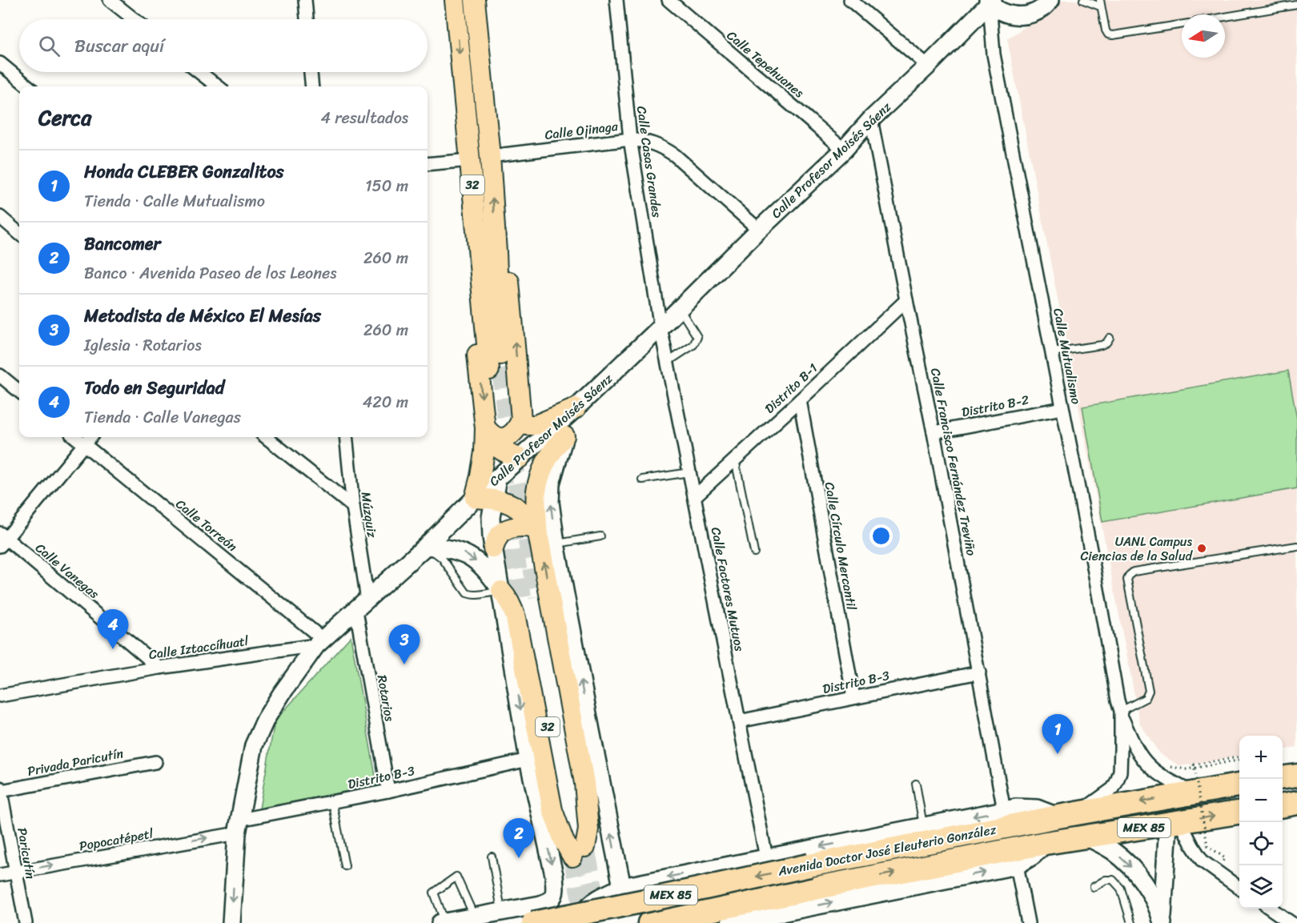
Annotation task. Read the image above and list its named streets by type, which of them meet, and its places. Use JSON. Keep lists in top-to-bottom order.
{
  "streets": {
    "highway": ["MEX 85", "Avenida Doctor José Eleuterio González"],
    "main road": ["32"],
    "street": [
      "Calle Tepehuanes",
      "Calle Ojinaga",
      "Calle Profesor Moisés Sáenz",
      "Calle Casas Grandes",
      "Calle Mutualismo",
      "Distrito B-1",
      "Distrito B-2",
      "Calle Francisco Fernández Treviño",
      "Múzquiz",
      "Calle Torreón",
      "Calle Círculo Mercantil",
      "Calle Vanegas",
      "Calle Factores Mutuos",
      "Calle Iztaccíhuatl",
      "Distrito B-3",
      "Rotarios",
      "Privada Paricutín",
      "Popocatépetl",
      "Paricutín"
    ]
  },
  "crossings": [
    ["Calle Tepehuanes", "Calle Profesor Moisés Sáenz"],
    ["Calle Ojinaga", "Calle Profesor Moisés Sáenz"],
    ["Calle Ojinaga", "Calle Casas Grandes"],
    ["Calle Ojinaga", "32"],
    ["Calle Profesor Moisés Sáenz", "Calle Casas Grandes"],
    ["Calle Profesor Moisés Sáenz", "Calle Mutualismo"],
    ["Calle Profesor Moisés Sáenz", "Calle Francisco Fernández Treviño"],
    ["Calle Profesor Moisés Sáenz", "Múzquiz"],
    ["Calle Profesor Moisés Sáenz", "Calle Torreón"],
    ["Calle Profesor Moisés Sáenz", "Calle Factores Mutuos"],
    ["Calle Profesor Moisés Sáenz", "Calle Iztaccíhuatl"],
    ["Calle Profesor Moisés Sáenz", "Distrito B-3"],
    ["Calle Profesor Moisés Sáenz", "Rotarios"],
    ["Calle Profesor Moisés Sáenz", "Popocatépetl"],
    ["Calle Casas Grandes", "Calle Factores Mutuos"],
    ["Calle Mutualismo", "Distrito B-2"],
    ["Calle Mutualismo", "Avenida Doctor José Eleuterio González"],
    ["Distrito B-1", "Calle Francisco Fernández Treviño"],
    ["Distrito B-1", "Calle Círculo Mercantil"],
    ["Distrito B-1", "Calle Factores Mutuos"],
    ["Distrito B-2", "Calle Francisco Fernández Treviño"],
    ["Calle Francisco Fernández Treviño", "Distrito B-3"],
    ["Múzquiz", "Rotarios"],
    ["Calle Torreón", "Calle Iztaccíhuatl"],
    ["Calle Círculo Mercantil", "Distrito B-3"],
    ["Calle Vanegas", "Calle Iztaccíhuatl"],
    ["Calle Factores Mutuos", "Distrito B-3"],
    ["Distrito B-3", "Rotarios"],
    ["Distrito B-3", "Popocatépetl"],
    ["Privada Paricutín", "Paricutín"],
    ["Popocatépetl", "Paricutín"]
  ],
  "one_way": ["Popocatépetl"],
  "places": ["UANL Campus Ciencias de la Salud"],
  "north": "left",
  "page": {
    "search": "Buscar aquí",
    "heading": ["Cerca", "4 resultados"],
    "list": [
      {
        "mark": "1",
        "name": "Honda CLEBER Gonzalitos",
        "note": "Tienda · Calle Mutualismo",
        "value": "150 m"
      },
      {
        "mark": "2",
        "name": "Bancomer",
        "note": "Banco · Avenida Paseo de los Leones",
        "value": "260 m"
      },
      {
        "mark": "3",
        "name": "Metodista de México El Mesías",
        "note": "Iglesia · Rotarios",
        "value": "260 m"
      },
      {
        "mark": "4",
        "name": "Todo en Seguridad",
        "note": "Tienda · Calle Vanegas",
        "value": "420 m"
      }
    ],
    "pins": [
      "4",
      "3",
      "1",
      "2"
    ],
    "map_buttons": ["+", "−"]
  }
}
